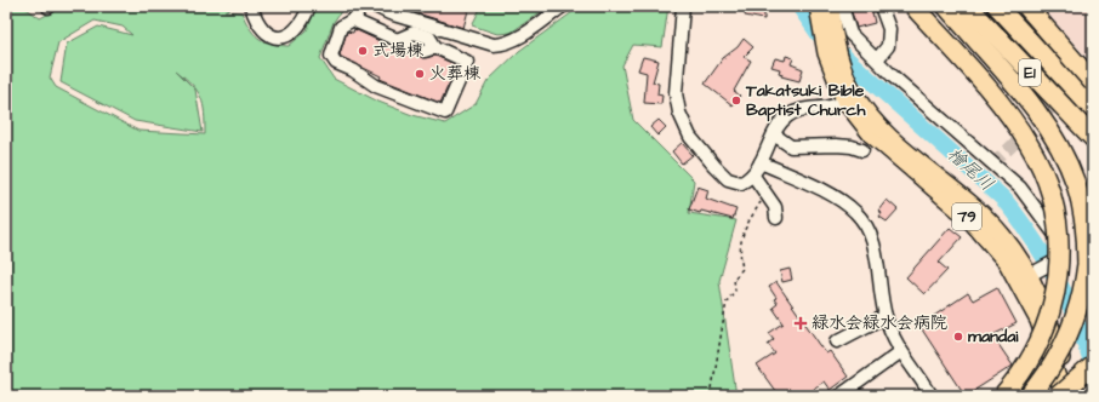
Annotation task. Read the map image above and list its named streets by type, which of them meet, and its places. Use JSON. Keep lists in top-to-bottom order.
{
  "streets": {
    "highway": ["E1"],
    "main road": ["79"]
  },
  "water": ["檜尾川"],
  "places": {
    "other": [
      "式場棟",
      "火葬棟",
      "Takatsuki Bible Baptist Church",
      "mandai"
    ],
    "health": ["緑水会緑水会病院"]
  }
}
